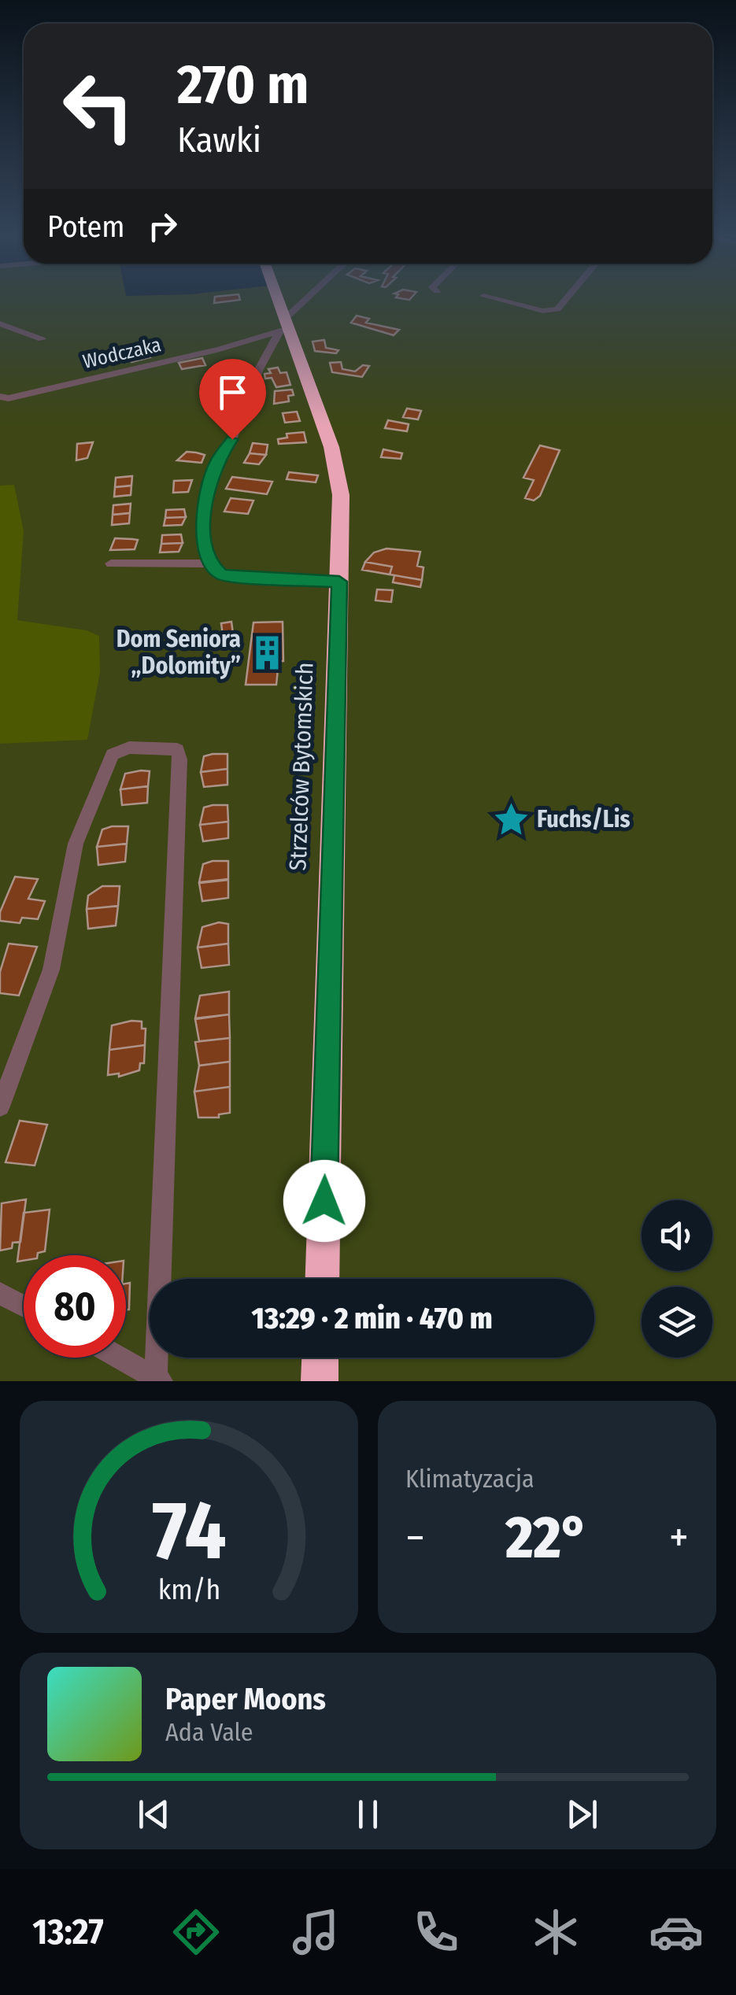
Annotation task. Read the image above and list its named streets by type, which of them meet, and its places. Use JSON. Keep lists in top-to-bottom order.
{
  "streets": {
    "highway": ["Strzelców Bytomskich"],
    "street": ["Wodczaka"]
  },
  "crossings": [
    ["Wodczaka", "Strzelców Bytomskich"]
  ],
  "places": {
    "building": ["Dom Seniora „Dolomity”"],
    "place": ["Fuchs/Lis"]
  },
  "page": {
    "turn": ["270 m", "Kawki"],
    "then": "Potem",
    "limit": "80",
    "trip": "13:29 · 2 min · 470 m",
    "tile": "Klimatyzacja",
    "heat": ["−", "22°", "+"],
    "song": ["Paper Moons", "Ada Vale"],
    "tabs": "13:27",
    "gauge": ["74", "km/h"]
  }
}
